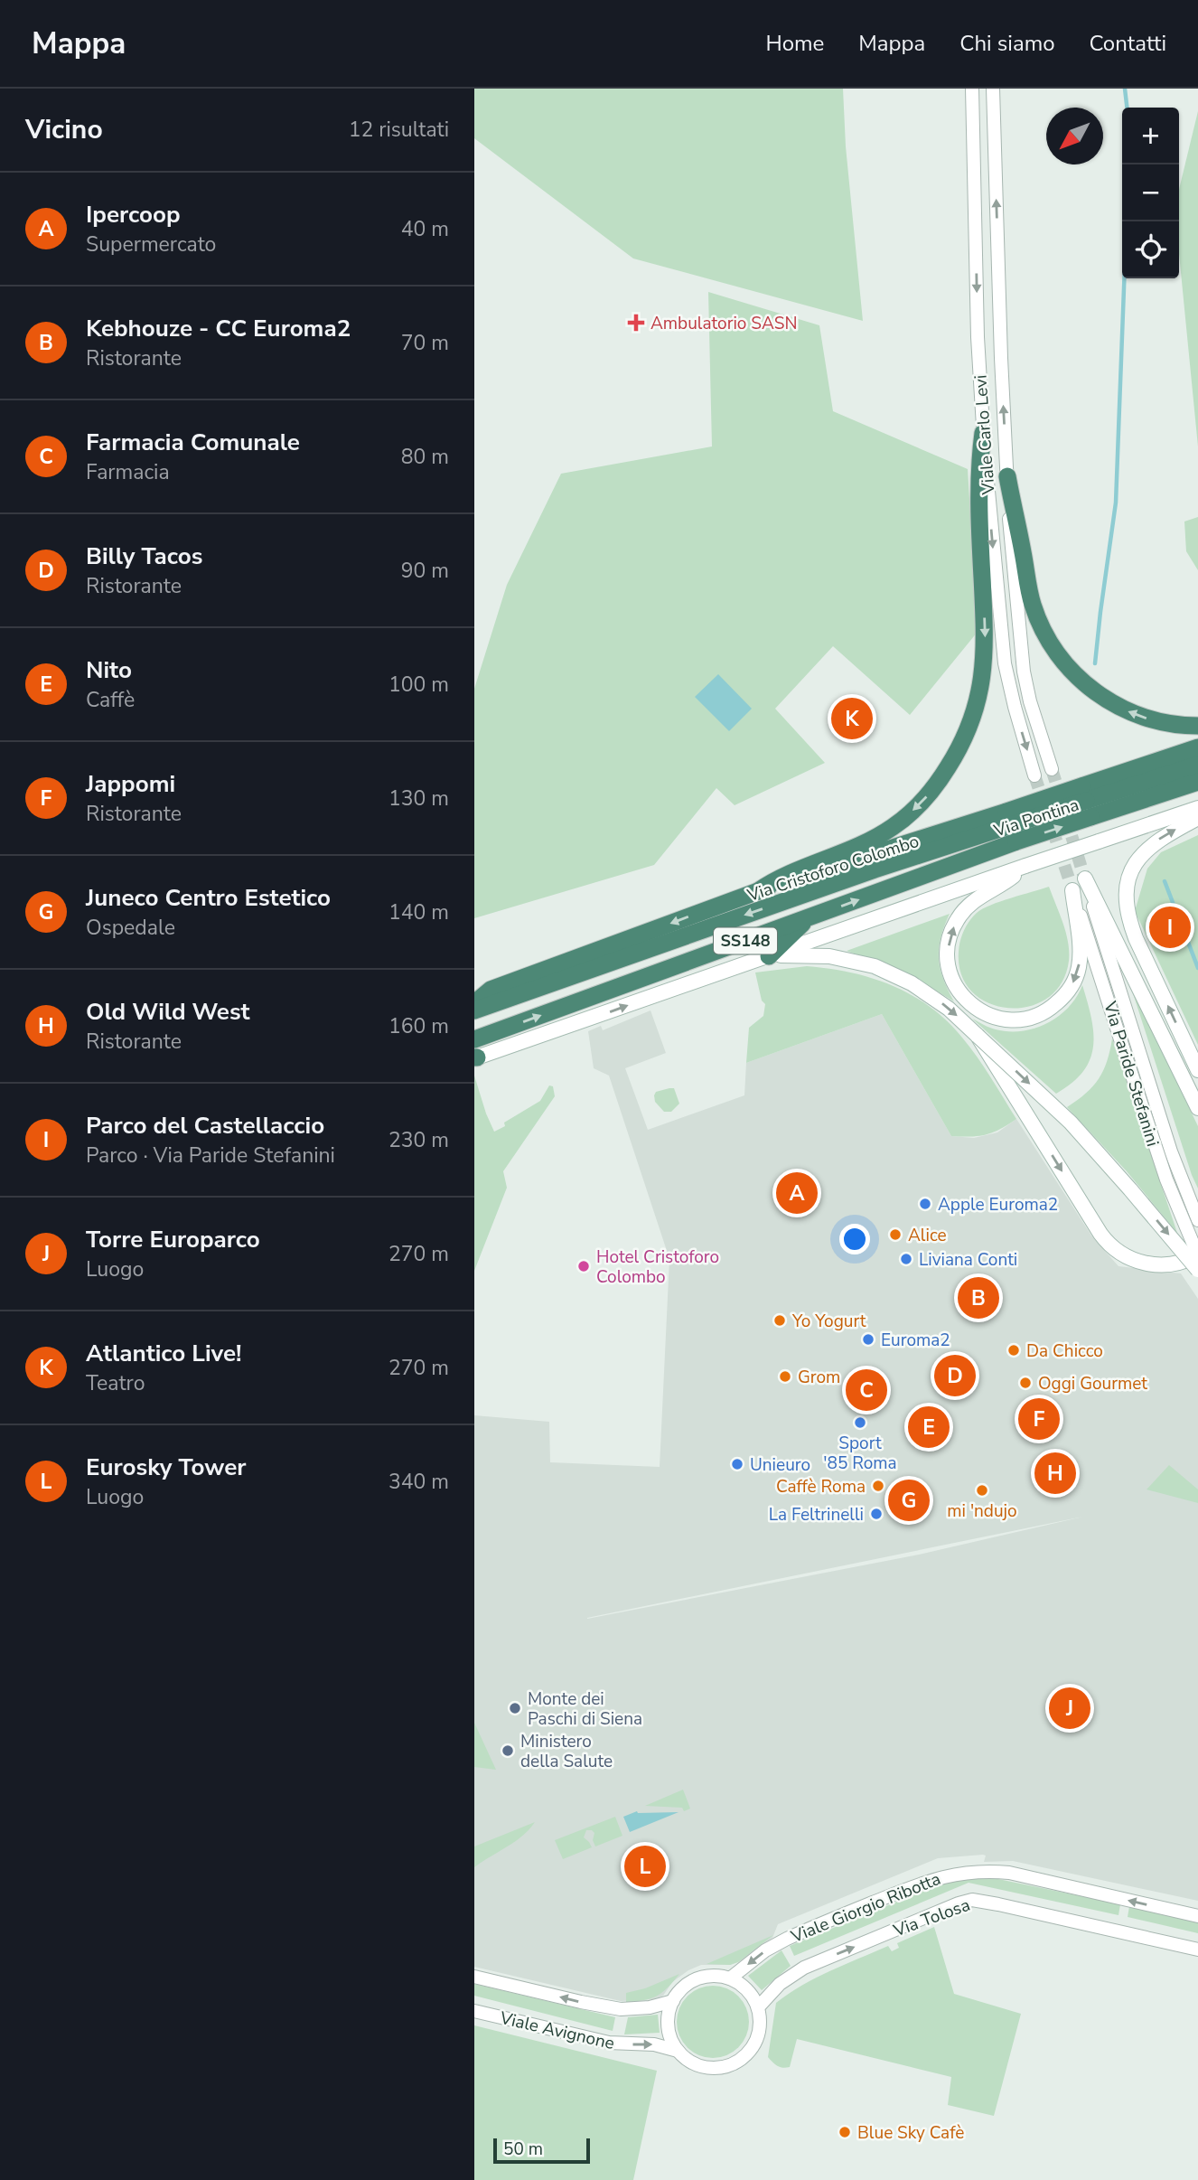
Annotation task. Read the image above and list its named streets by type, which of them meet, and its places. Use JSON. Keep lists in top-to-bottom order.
{
  "streets": {
    "highway": ["Via Pontina", "Via Cristoforo Colombo", "SS148"],
    "street": [
      "Viale Carlo Levi",
      "Via Paride Stefanini",
      "Viale Giorgio Ribotta",
      "Via Tolosa",
      "Viale Avignone"
    ]
  },
  "crossings": [
    ["Via Pontina", "Via Cristoforo Colombo"],
    ["Viale Giorgio Ribotta", "Via Tolosa"],
    ["Viale Giorgio Ribotta", "Viale Avignone"],
    ["Via Tolosa", "Viale Avignone"]
  ],
  "one_way": ["Viale Giorgio Ribotta", "Via Tolosa"],
  "places": {
    "health": ["Ambulatorio SASN"],
    "other": [
      "Apple Euroma2",
      "Alice",
      "Liviana Conti",
      "Hotel Cristoforo Colombo",
      "Yo Yogurt",
      "Euroma2",
      "Da Chicco",
      "Grom",
      "Oggi Gourmet",
      "Sport '85 Roma",
      "Unieuro",
      "Caffè Roma",
      "mi 'ndujo",
      "La Feltrinelli",
      "Monte dei Paschi di Siena",
      "Ministero della Salute",
      "Blue Sky Cafè"
    ]
  },
  "scale_bar": "50 m",
  "north": "bottom left",
  "page": {
    "header": "Mappa",
    "nav": [
      "Home",
      "Mappa",
      "Chi siamo",
      "Contatti"
    ],
    "heading": ["Vicino", "12 risultati"],
    "map_buttons": ["+", "−"],
    "list": [
      {
        "mark": "A",
        "name": "Ipercoop",
        "note": "Supermercato",
        "value": "40 m"
      },
      {
        "mark": "B",
        "name": "Kebhouze - CC Euroma2",
        "note": "Ristorante",
        "value": "70 m"
      },
      {
        "mark": "C",
        "name": "Farmacia Comunale",
        "note": "Farmacia",
        "value": "80 m"
      },
      {
        "mark": "D",
        "name": "Billy Tacos",
        "note": "Ristorante",
        "value": "90 m"
      },
      {
        "mark": "E",
        "name": "Nito",
        "note": "Caffè",
        "value": "100 m"
      },
      {
        "mark": "F",
        "name": "Jappomi",
        "note": "Ristorante",
        "value": "130 m"
      },
      {
        "mark": "G",
        "name": "Juneco Centro Estetico",
        "note": "Ospedale",
        "value": "140 m"
      },
      {
        "mark": "H",
        "name": "Old Wild West",
        "note": "Ristorante",
        "value": "160 m"
      },
      {
        "mark": "I",
        "name": "Parco del Castellaccio",
        "note": "Parco · Via Paride Stefanini",
        "value": "230 m"
      },
      {
        "mark": "J",
        "name": "Torre Europarco",
        "note": "Luogo",
        "value": "270 m"
      },
      {
        "mark": "K",
        "name": "Atlantico Live!",
        "note": "Teatro",
        "value": "270 m"
      },
      {
        "mark": "L",
        "name": "Eurosky Tower",
        "note": "Luogo",
        "value": "340 m"
      }
    ],
    "pins": [
      "K",
      "I",
      "A",
      "B",
      "D",
      "C",
      "F",
      "E",
      "H",
      "G",
      "J",
      "L"
    ],
    "scale": "50 m"
  }
}
